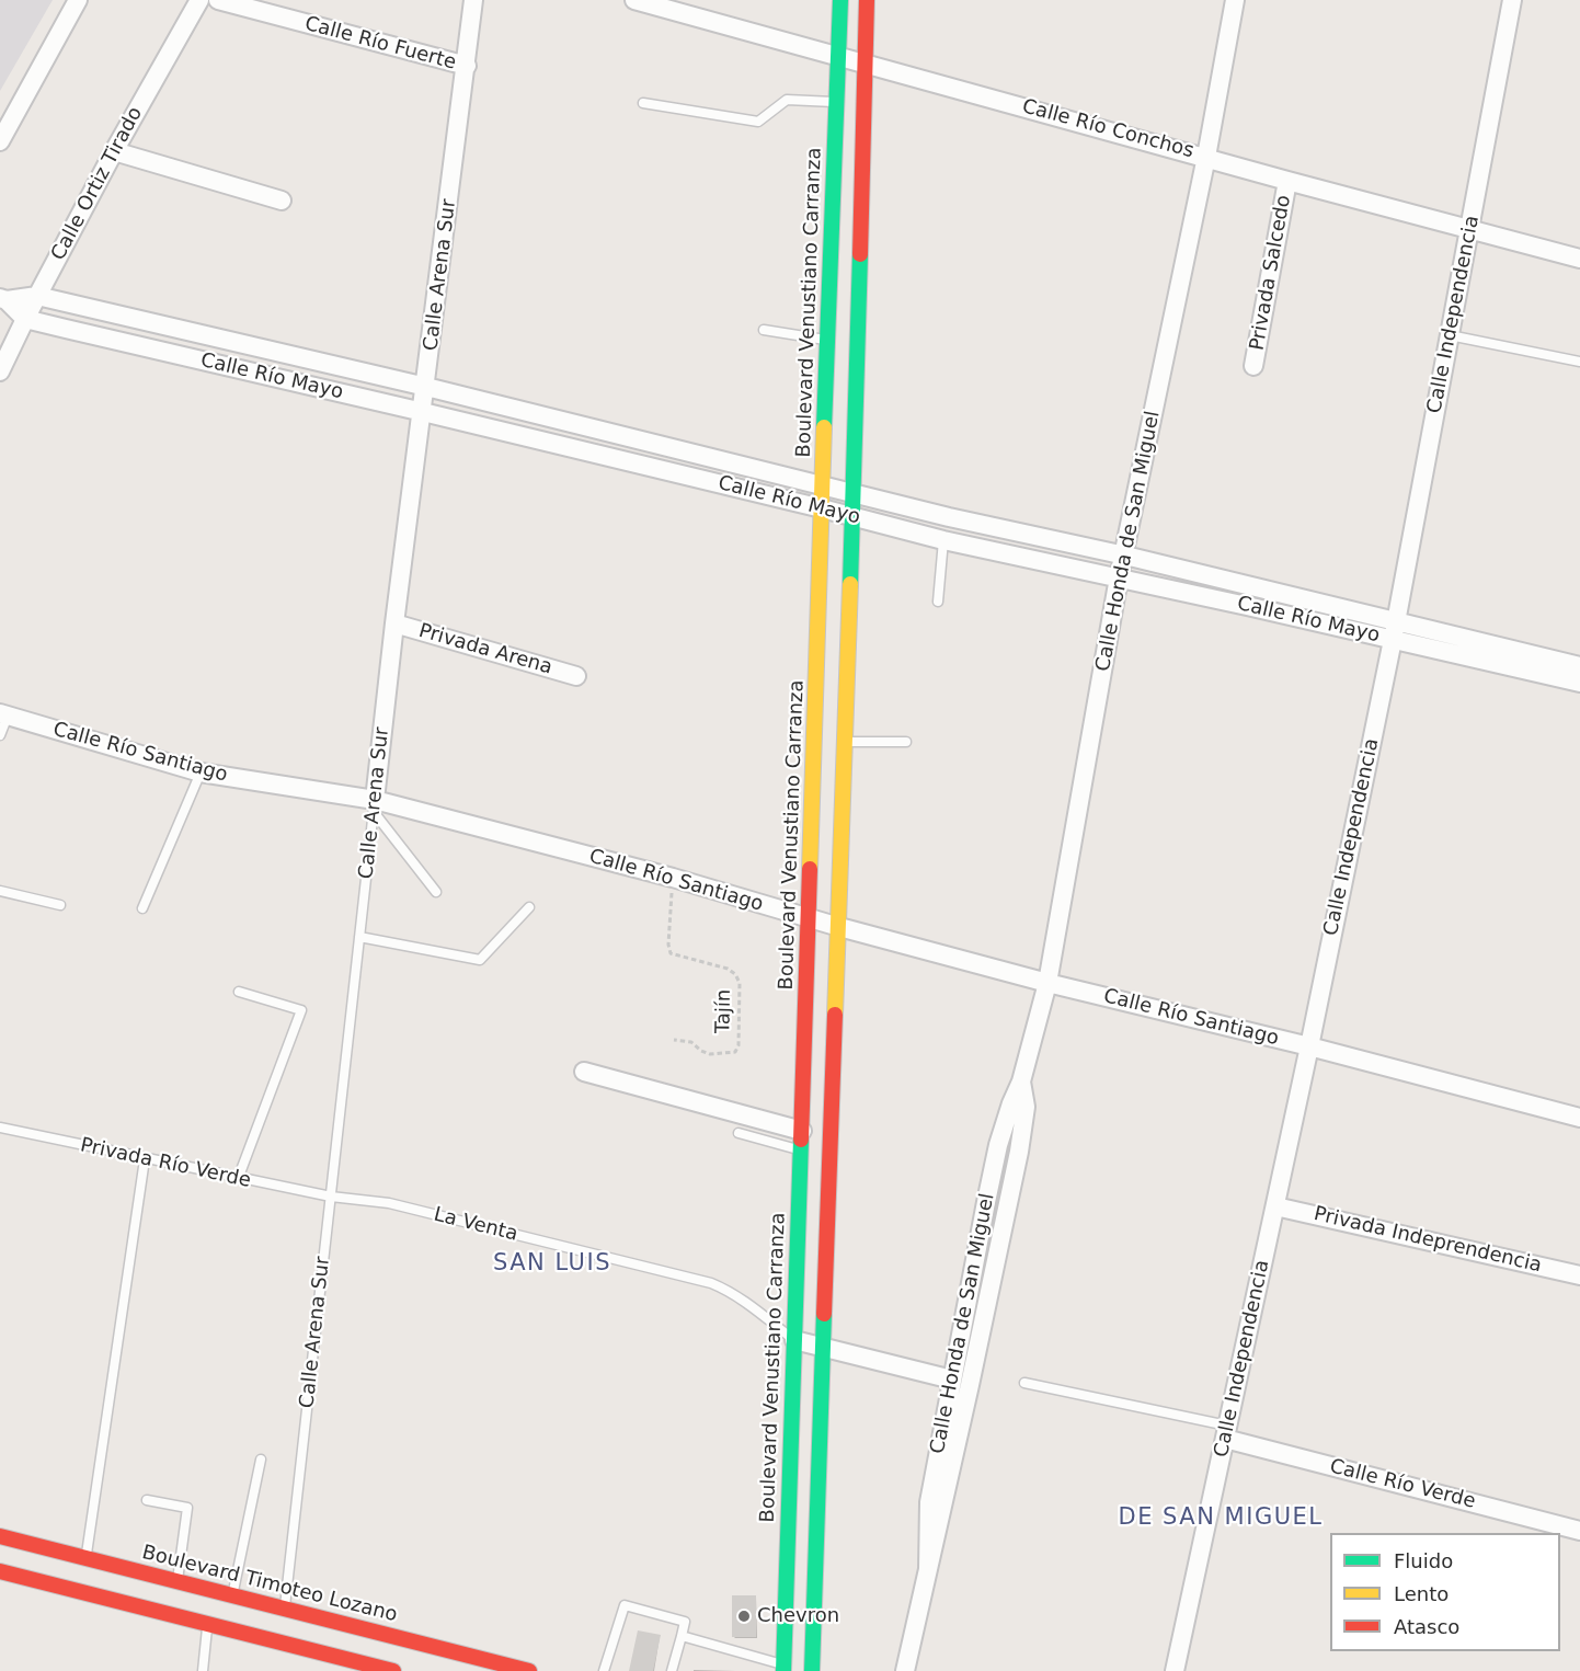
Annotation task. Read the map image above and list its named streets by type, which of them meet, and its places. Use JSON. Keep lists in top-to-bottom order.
{
  "streets": {
    "main road": ["Boulevard Venustiano Carranza", "Boulevard Timoteo Lozano"],
    "street": [
      "Calle Río Fuerte",
      "Calle Río Conchos",
      "Calle Ortiz Tirado",
      "Privada Salcedo",
      "Calle Arena Sur",
      "Calle Independencia",
      "Calle Río Mayo",
      "Calle Honda de San Miguel",
      "Privada Arena",
      "Calle Río Santiago",
      "Privada Indeprendencia",
      "Calle Río Verde"
    ],
    "lane": ["Privada Río Verde", "La Venta"],
    "path": ["Tajín"]
  },
  "crossings": [
    ["Calle Río Fuerte", "Calle Arena Sur"],
    ["Calle Río Conchos", "Privada Salcedo"],
    ["Calle Río Conchos", "Boulevard Venustiano Carranza"],
    ["Calle Río Conchos", "Calle Independencia"],
    ["Calle Río Conchos", "Calle Honda de San Miguel"],
    ["Calle Ortiz Tirado", "Calle Río Mayo"],
    ["Calle Arena Sur", "Calle Río Mayo"],
    ["Calle Arena Sur", "Privada Arena"],
    ["Calle Arena Sur", "Calle Río Santiago"],
    ["Calle Arena Sur", "Privada Río Verde"],
    ["Calle Arena Sur", "La Venta"],
    ["Calle Arena Sur", "Boulevard Timoteo Lozano"],
    ["Boulevard Venustiano Carranza", "Calle Río Mayo"],
    ["Boulevard Venustiano Carranza", "Calle Río Santiago"],
    ["Boulevard Venustiano Carranza", "La Venta"],
    ["Calle Independencia", "Calle Río Mayo"],
    ["Calle Independencia", "Calle Río Santiago"],
    ["Calle Independencia", "Privada Indeprendencia"],
    ["Calle Independencia", "Calle Río Verde"],
    ["Calle Río Mayo", "Calle Honda de San Miguel"],
    ["Calle Honda de San Miguel", "Calle Río Santiago"],
    ["Calle Río Santiago", "Tajín"],
    ["Privada Río Verde", "La Venta"]
  ],
  "districts": ["SAN LUIS", "DE SAN MIGUEL"],
  "places": ["Chevron"],
  "legend": ["Fluido", "Lento", "Atasco"]
}
